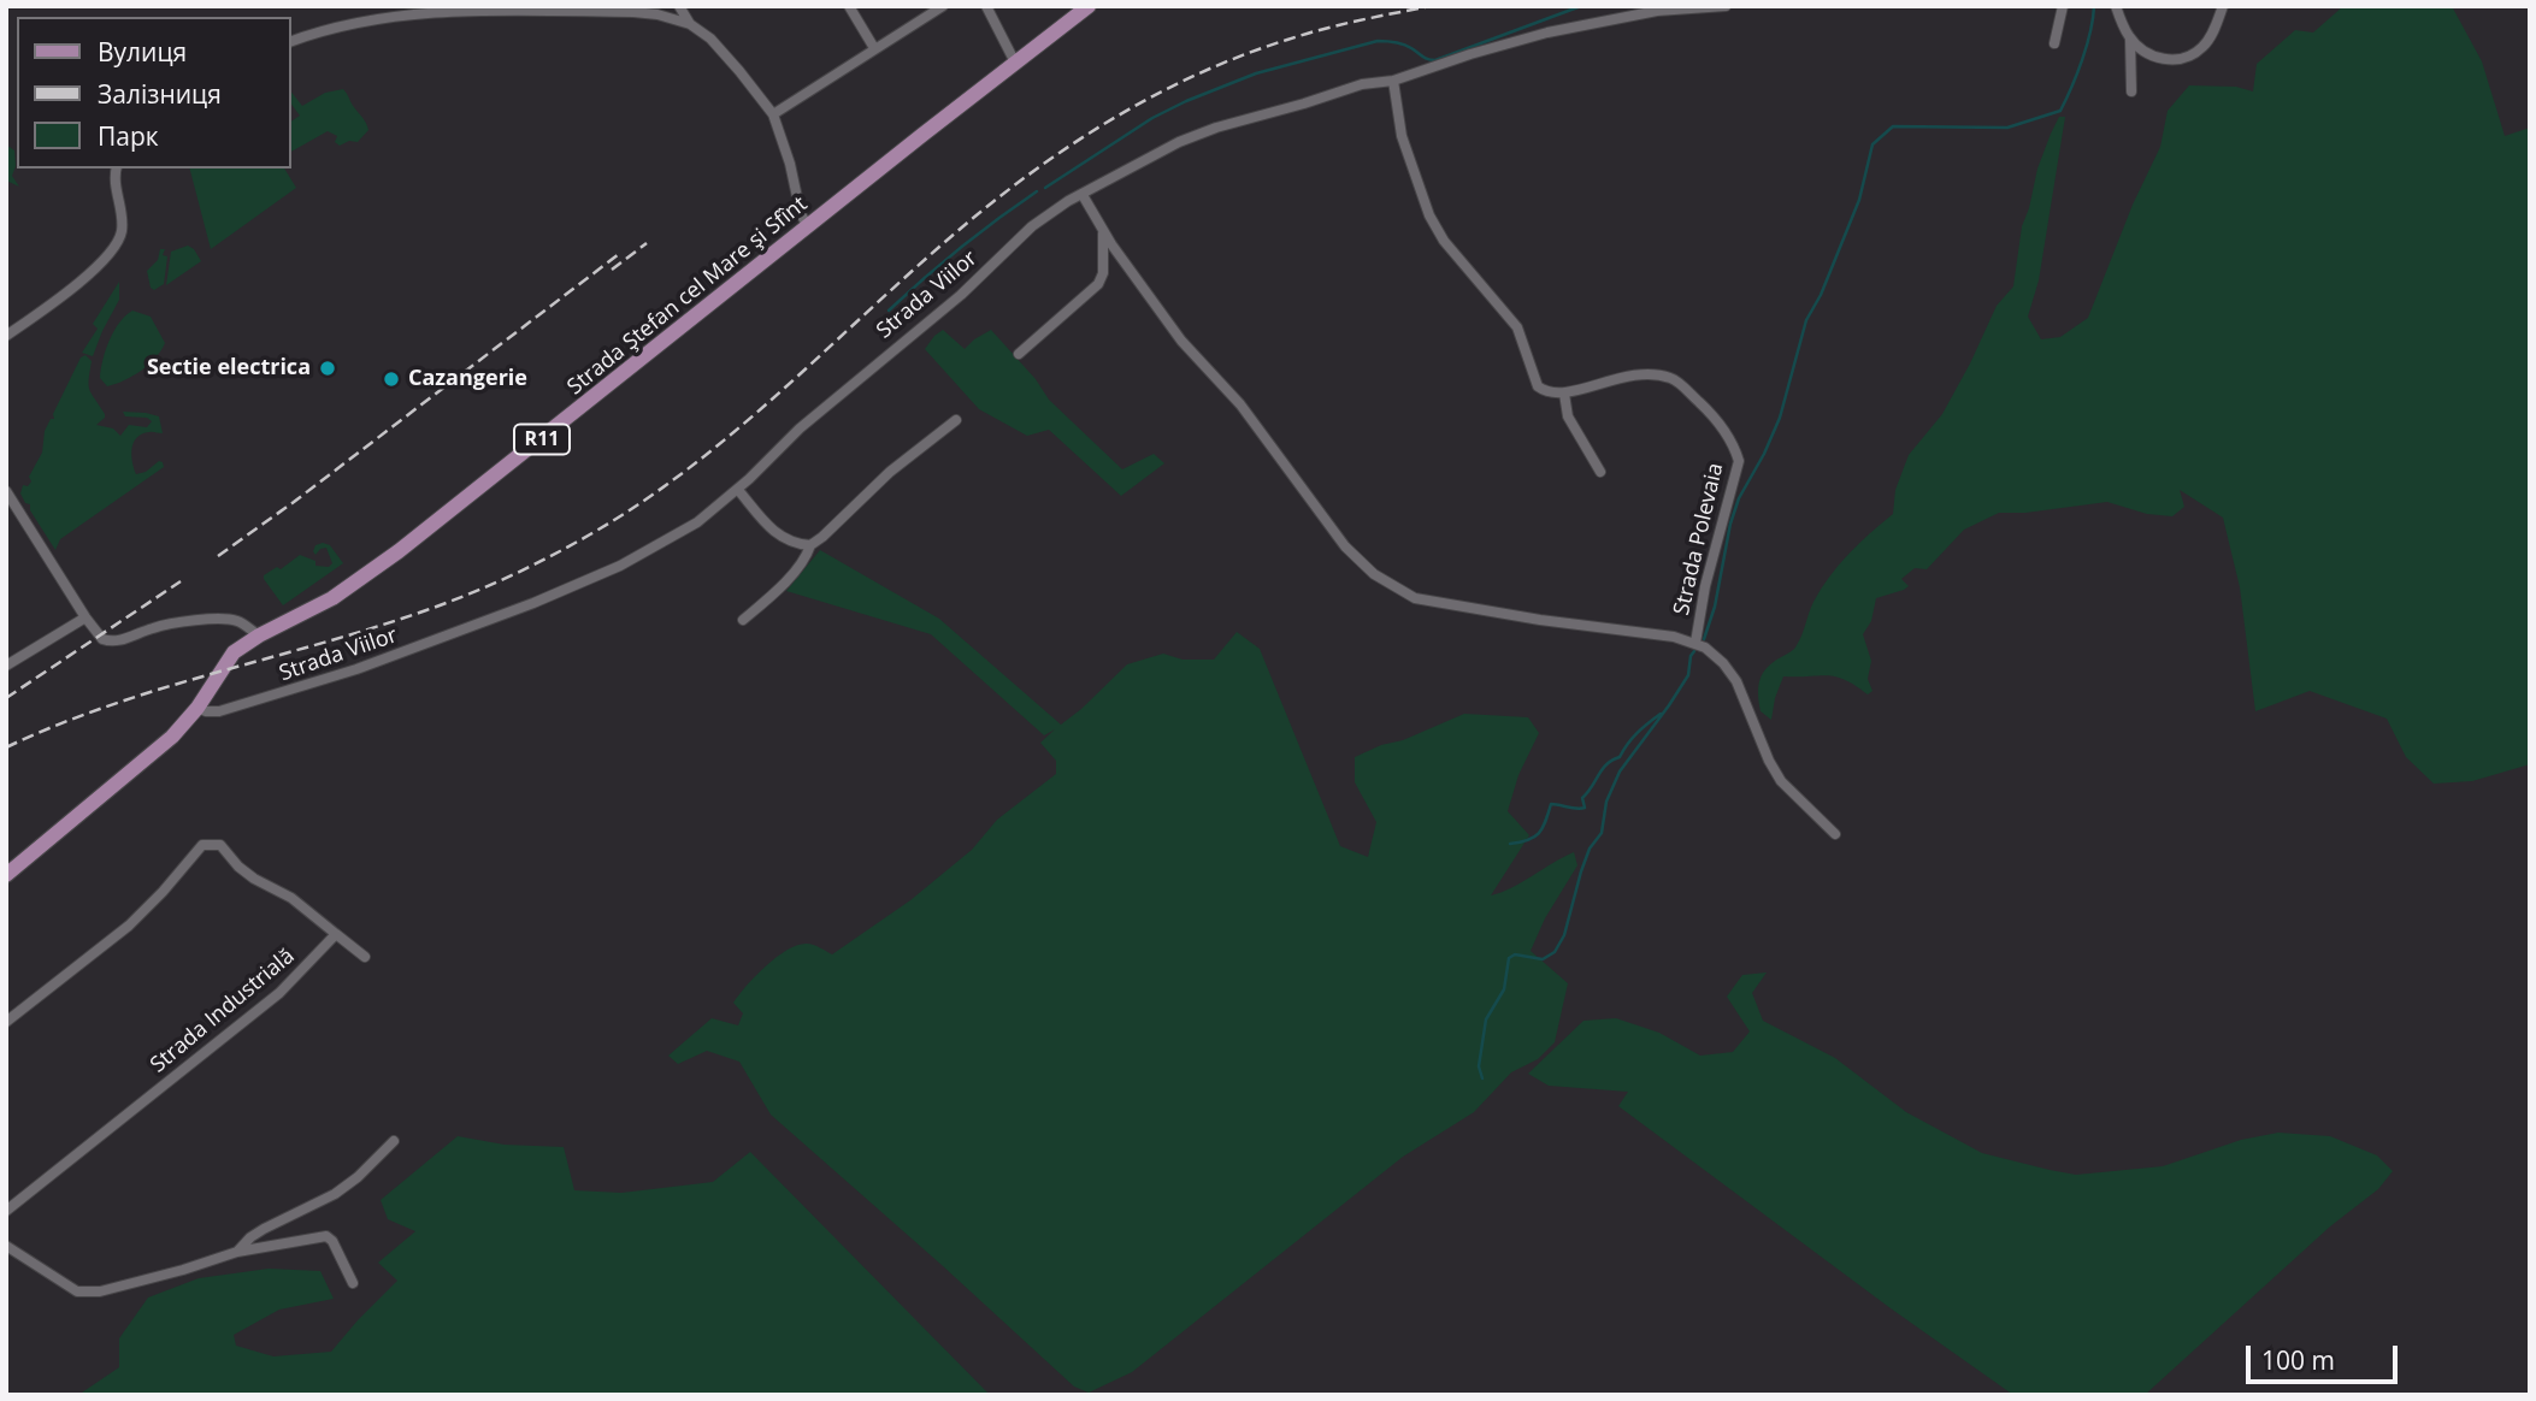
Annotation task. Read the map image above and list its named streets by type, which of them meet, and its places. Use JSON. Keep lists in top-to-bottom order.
{
  "streets": {
    "main road": ["Strada Ştefan cel Mare şi Sfînt", "R11"],
    "street": ["Strada Viilor", "Strada Polevaia", "Strada Industrială"]
  },
  "crossings": [
    ["Strada Viilor", "Strada Ştefan cel Mare şi Sfînt"]
  ],
  "places": ["Sectie electrica", "Cazangerie"],
  "legend": ["Вулиця", "Залізниця", "Парк"],
  "scale_bar": "100 m"
}
